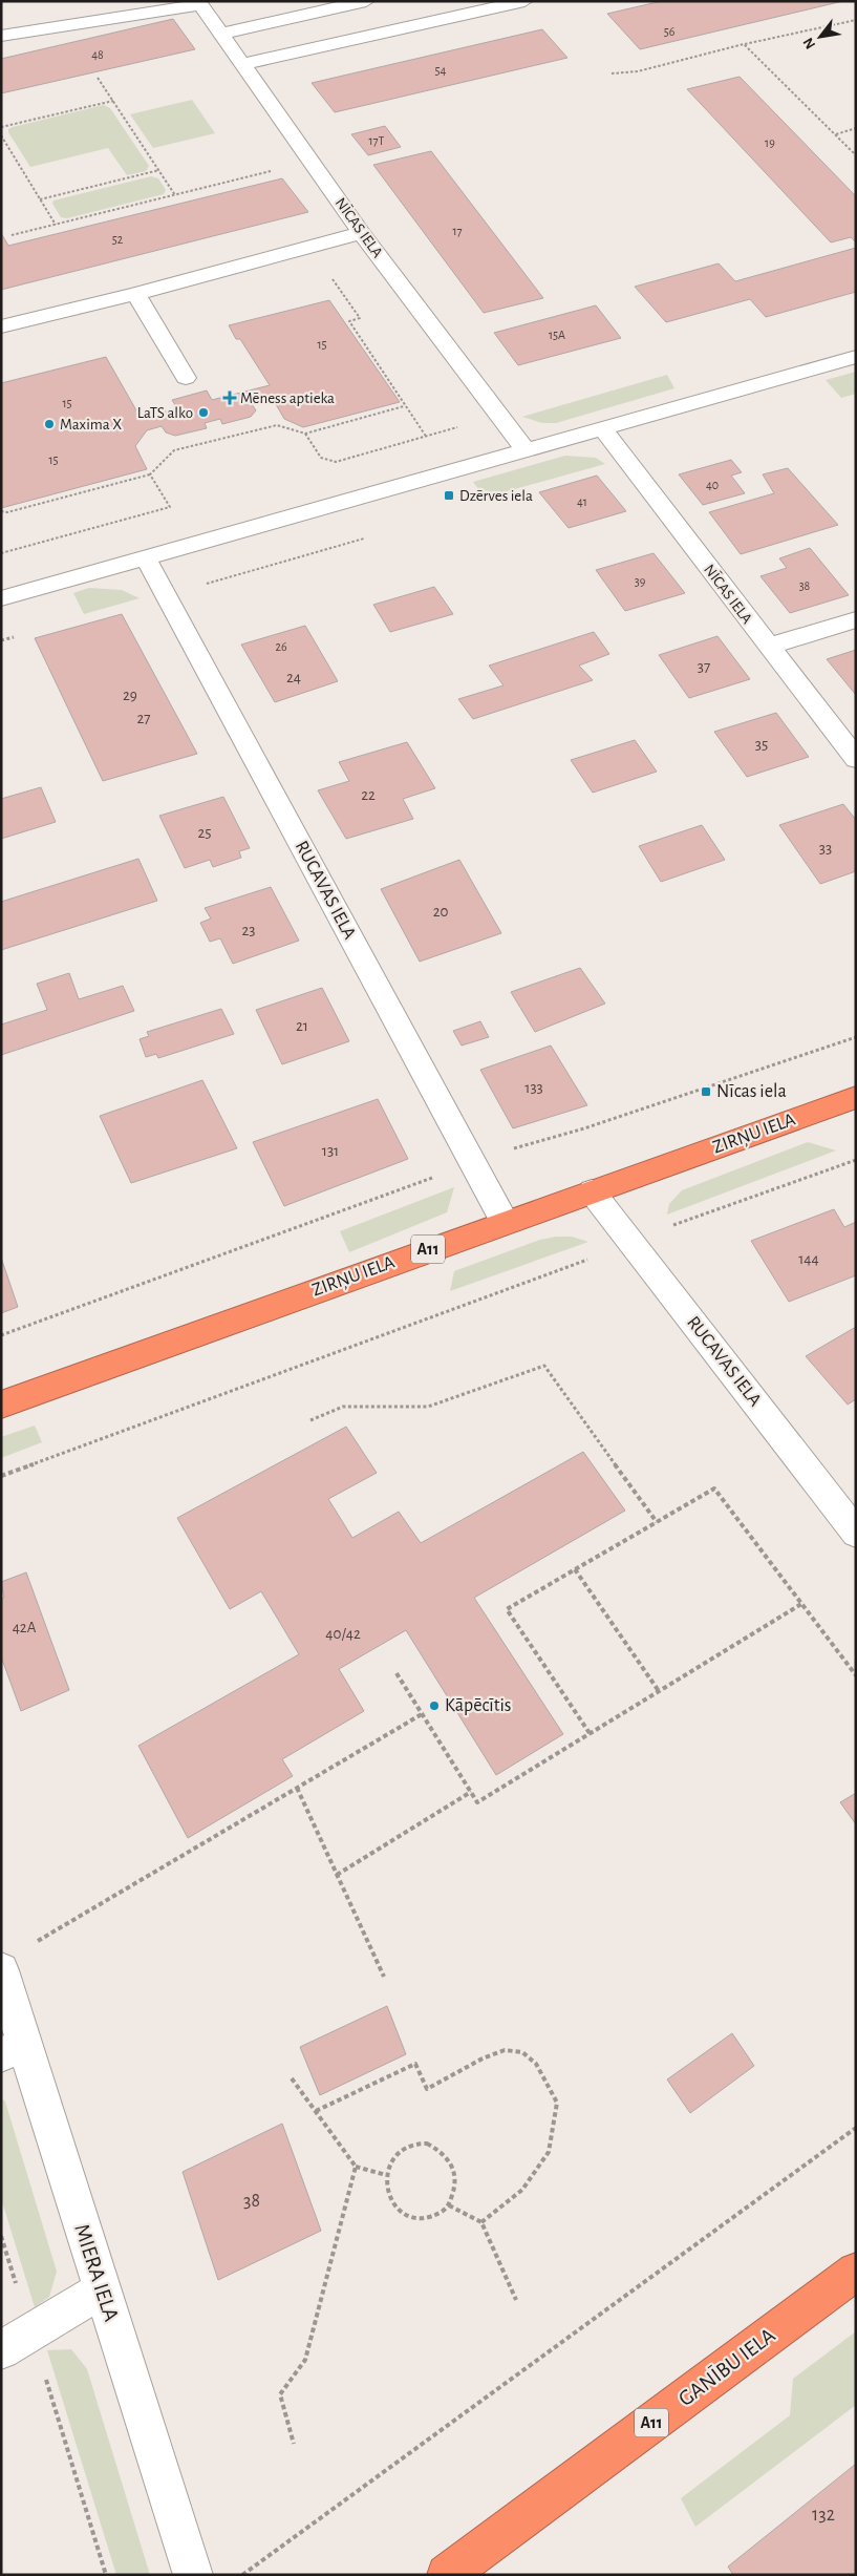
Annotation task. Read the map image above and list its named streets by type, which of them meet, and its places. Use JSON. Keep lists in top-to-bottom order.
{
  "streets": {
    "highway": ["ZIRŅU IELA", "A11", "GANĪBU IELA"],
    "street": ["NĪCAS IELA", "RUCAVAS IELA", "MIERA IELA"]
  },
  "crossings": [
    ["RUCAVAS IELA", "ZIRŅU IELA"]
  ],
  "places": {
    "health": ["Mēness aptieka"],
    "other": ["LaTS alko", "Maxima X", "Kāpēcītis"],
    "transit": ["Dzērves iela", "Nīcas iela"]
  },
  "house_numbers": [
    "56",
    "48",
    "54",
    "17T",
    "19",
    "17",
    "52",
    "15A",
    "15",
    "15",
    "15",
    "40",
    "41",
    "39",
    "38",
    "26",
    "37",
    "24",
    "29",
    "27",
    "35",
    "22",
    "25",
    "33",
    "20",
    "23",
    "21",
    "133",
    "131",
    "144",
    "42A",
    "40/42",
    "38",
    "132"
  ],
  "north": "bottom left"
}
